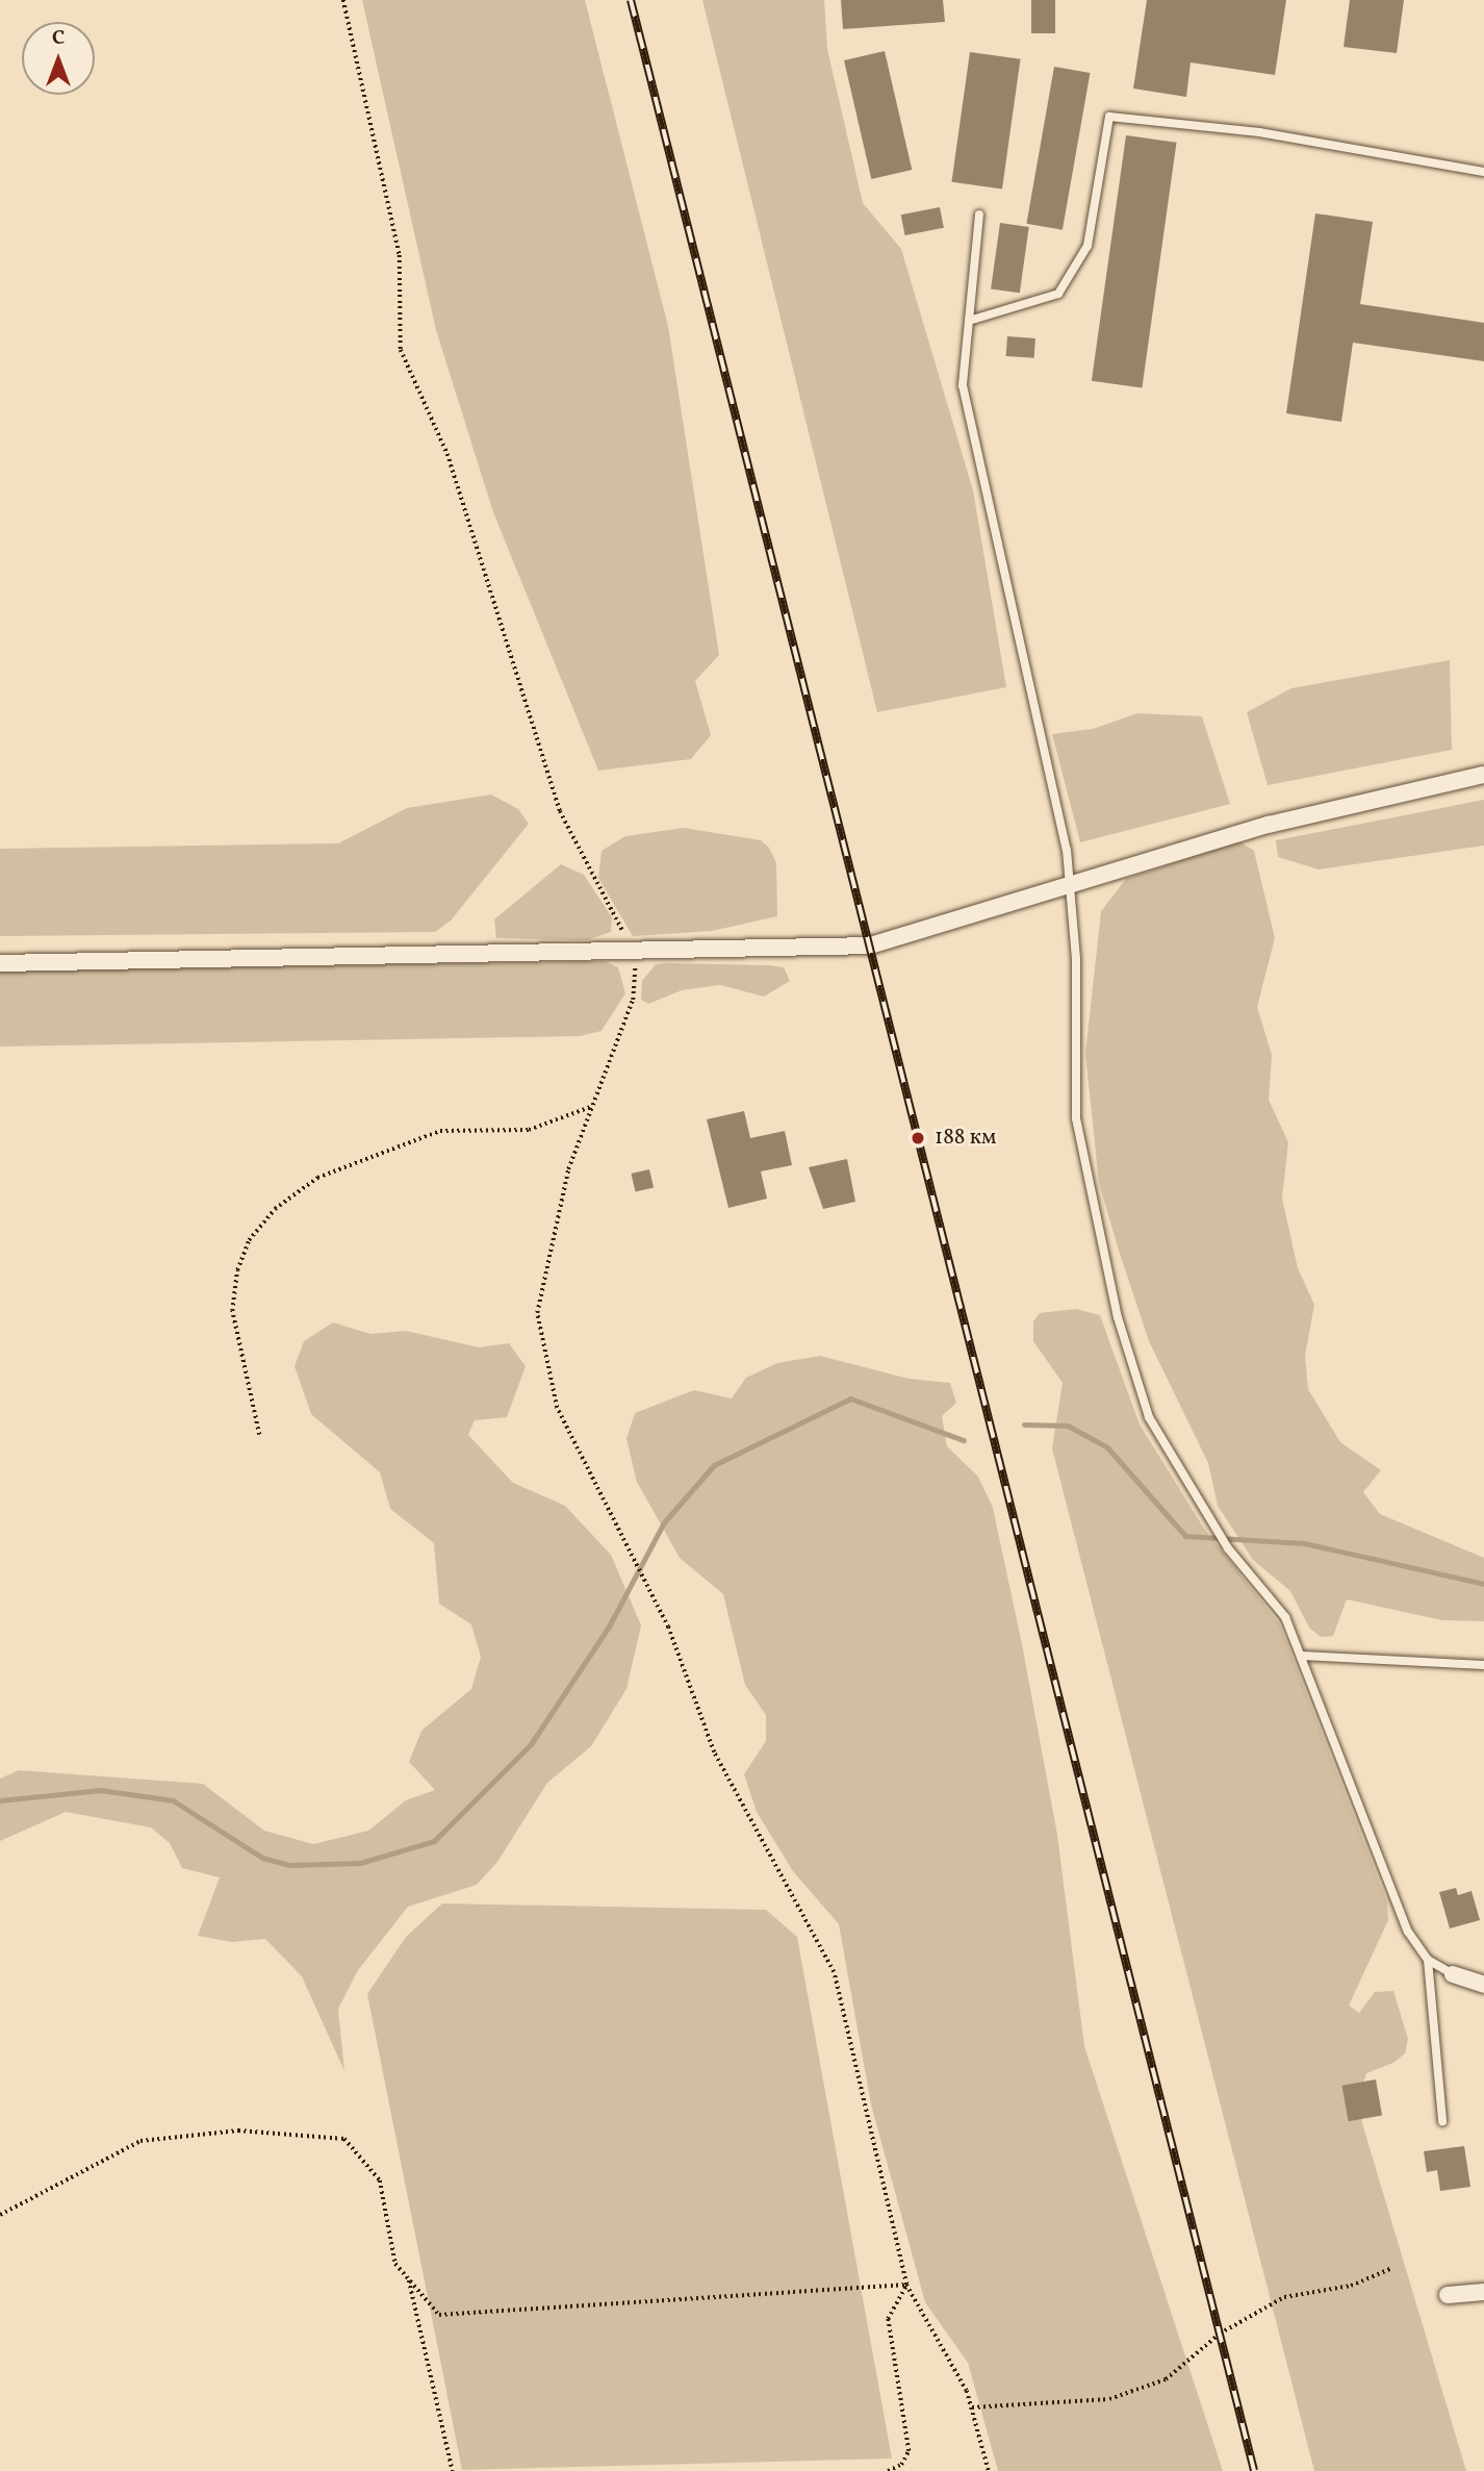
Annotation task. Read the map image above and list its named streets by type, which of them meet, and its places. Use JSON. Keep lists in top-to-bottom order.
{
  "places": ["188 км"],
  "north": "top"
}
